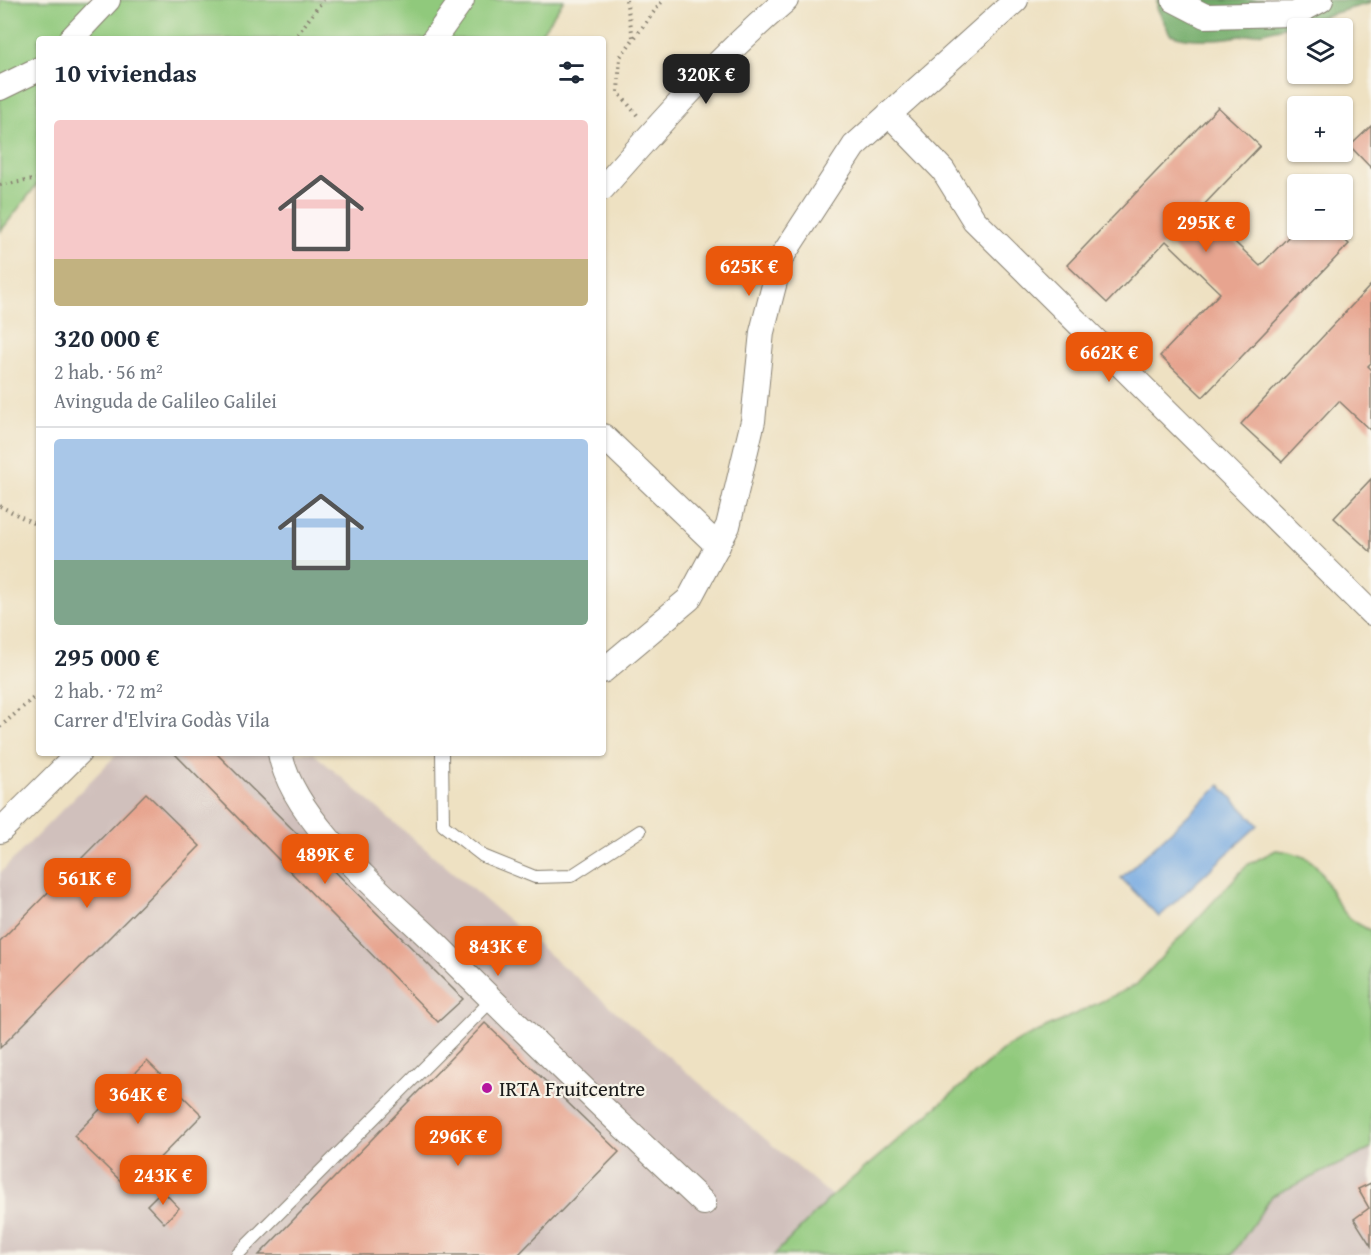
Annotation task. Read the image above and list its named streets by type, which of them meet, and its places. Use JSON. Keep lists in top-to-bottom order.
{
  "places": ["IRTA Fruitcentre"],
  "page": {
    "map_buttons": ["+", "−"],
    "heading": "10 viviendas",
    "price": [
      "320K €",
      "295K €",
      "625K €",
      "662K €",
      "489K €",
      "561K €",
      "843K €",
      "364K €",
      "296K €",
      "243K €"
    ],
    "list": [
      {
        "name": "320 000 €",
        "note": "2 hab. · 56 m² · Avinguda de Galileo Galilei"
      },
      {
        "name": "295 000 €",
        "note": "2 hab. · 72 m² · Carrer d'Elvira Godàs Vila"
      }
    ]
  }
}
